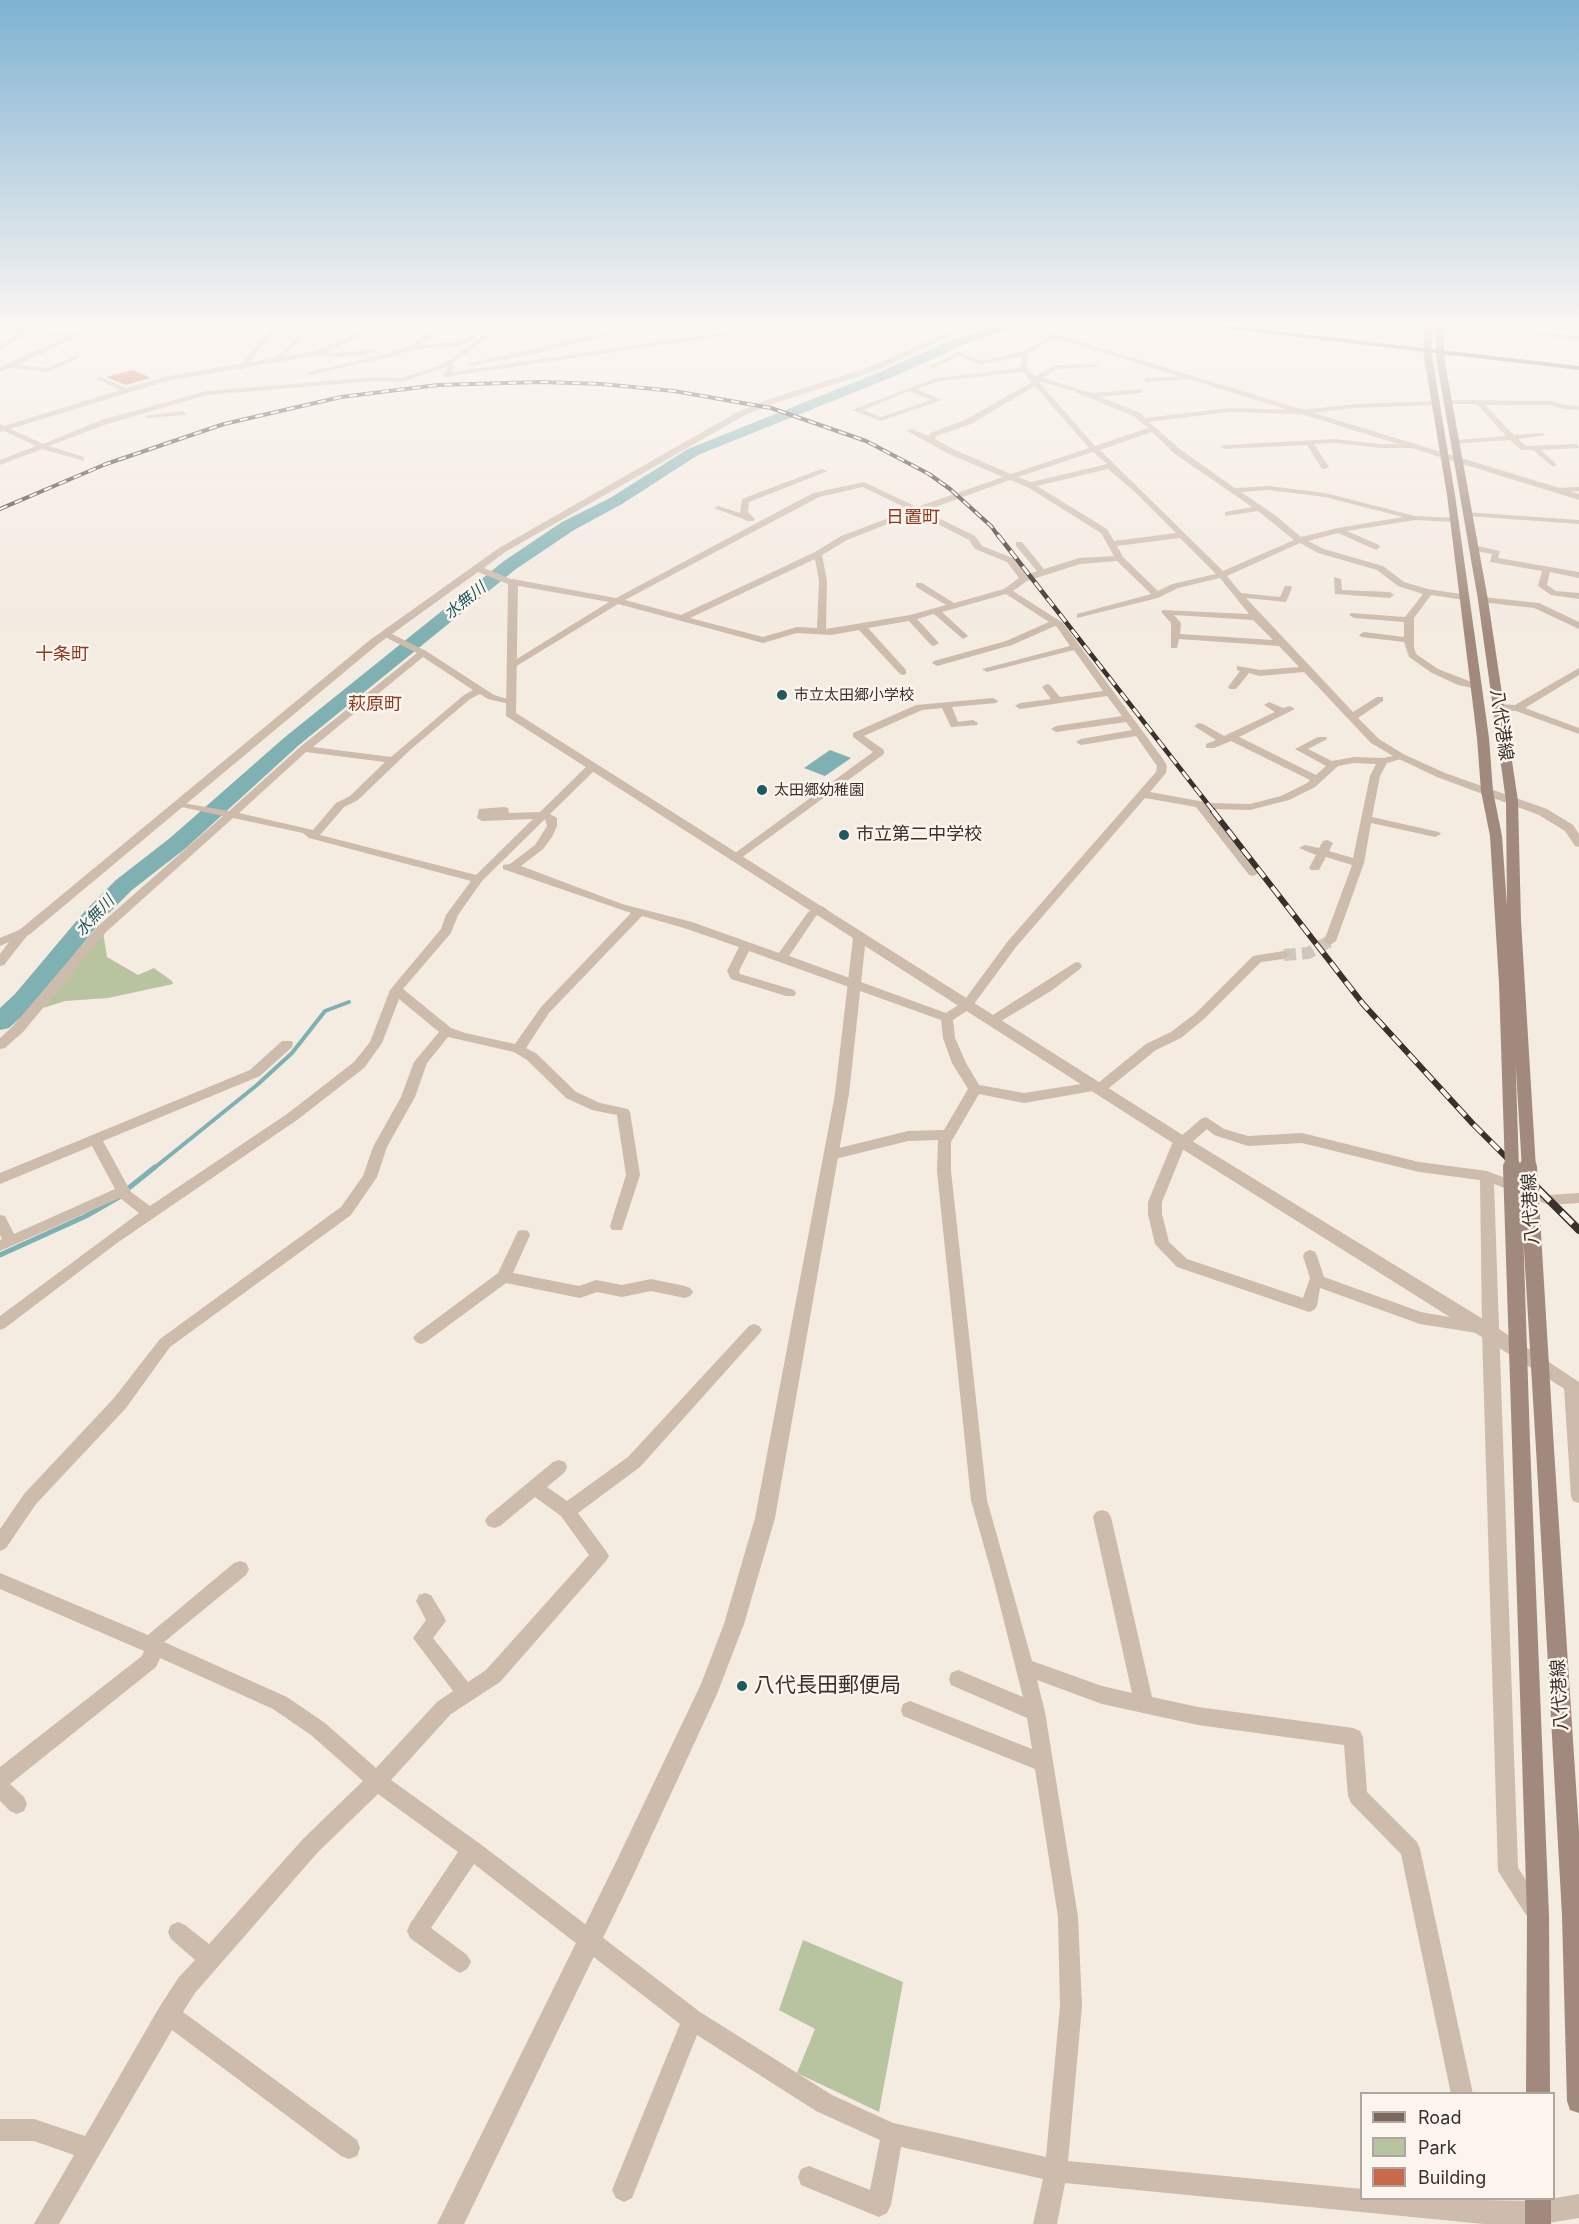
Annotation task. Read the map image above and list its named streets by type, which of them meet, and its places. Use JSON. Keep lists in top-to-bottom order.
{
  "streets": {
    "main road": ["八代港線"]
  },
  "districts": ["日置町", "十条町", "萩原町"],
  "water": ["水無川"],
  "places": [
    "市立太田郷小学校",
    "太田郷幼稚園",
    "市立第二中学校",
    "八代長田郵便局"
  ],
  "legend": ["Road", "Park", "Building"]
}
